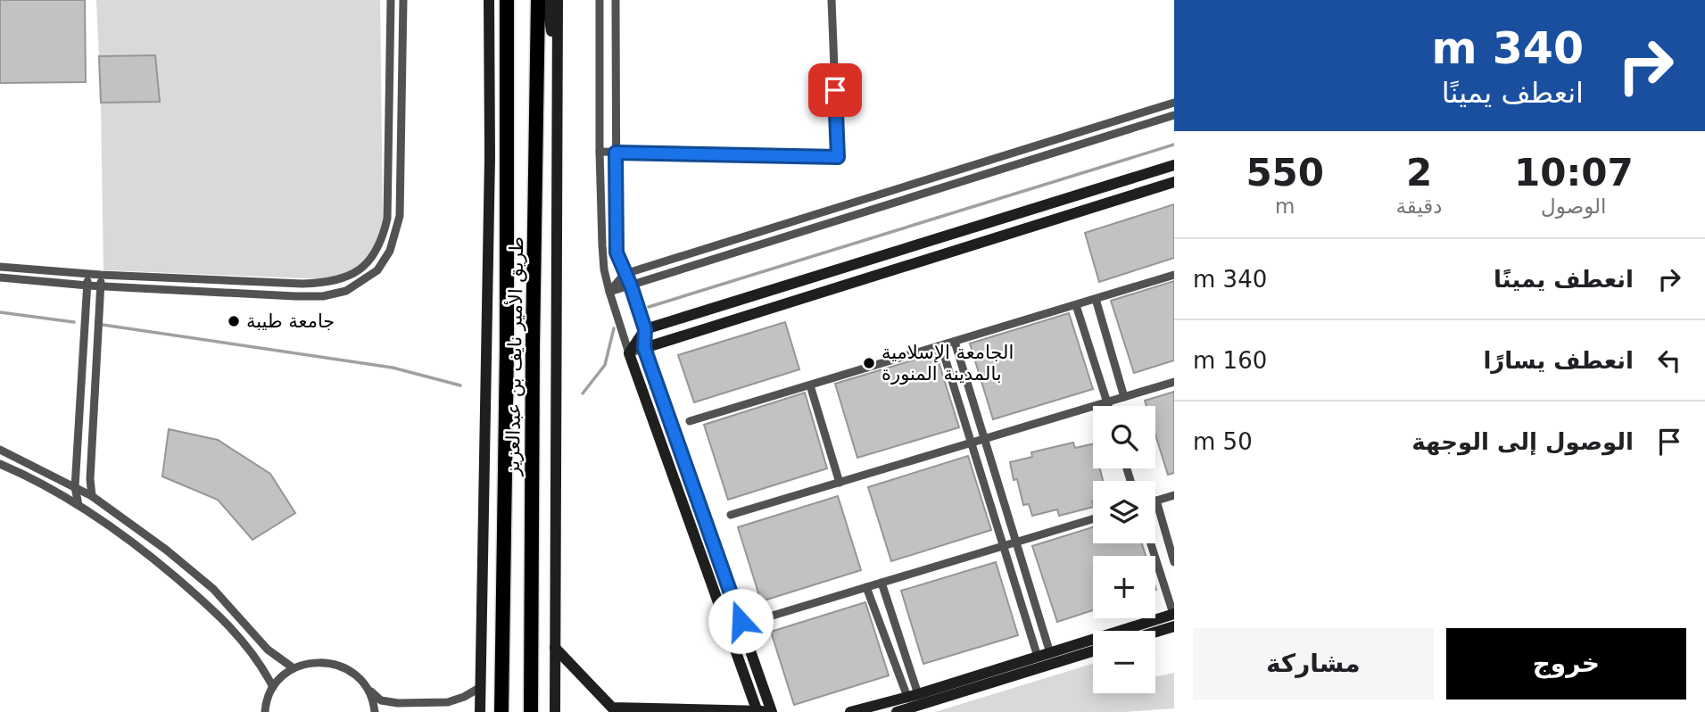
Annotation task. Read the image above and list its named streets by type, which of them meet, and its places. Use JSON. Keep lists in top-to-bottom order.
{
  "streets": {
    "highway": ["طريق الأمير نايف بن عبدالعزيز"]
  },
  "places": ["جامعة طيبة", "الجامعة الإسلامية بالمدينة المنورة"],
  "page": {
    "turn": ["340 m", "انعطف يمينًا"],
    "eta": [
      "10:07",
      "الوصول",
      "2",
      "دقيقة",
      "550",
      "m"
    ],
    "list": [
      {
        "name": "انعطف يمينًا",
        "value": "340 m"
      },
      {
        "name": "انعطف يسارًا",
        "value": "160 m"
      },
      {
        "name": "الوصول إلى الوجهة",
        "value": "50 m"
      }
    ],
    "map_buttons": ["+", "−"],
    "buttons": ["خروج", "مشاركة"]
  }
}
